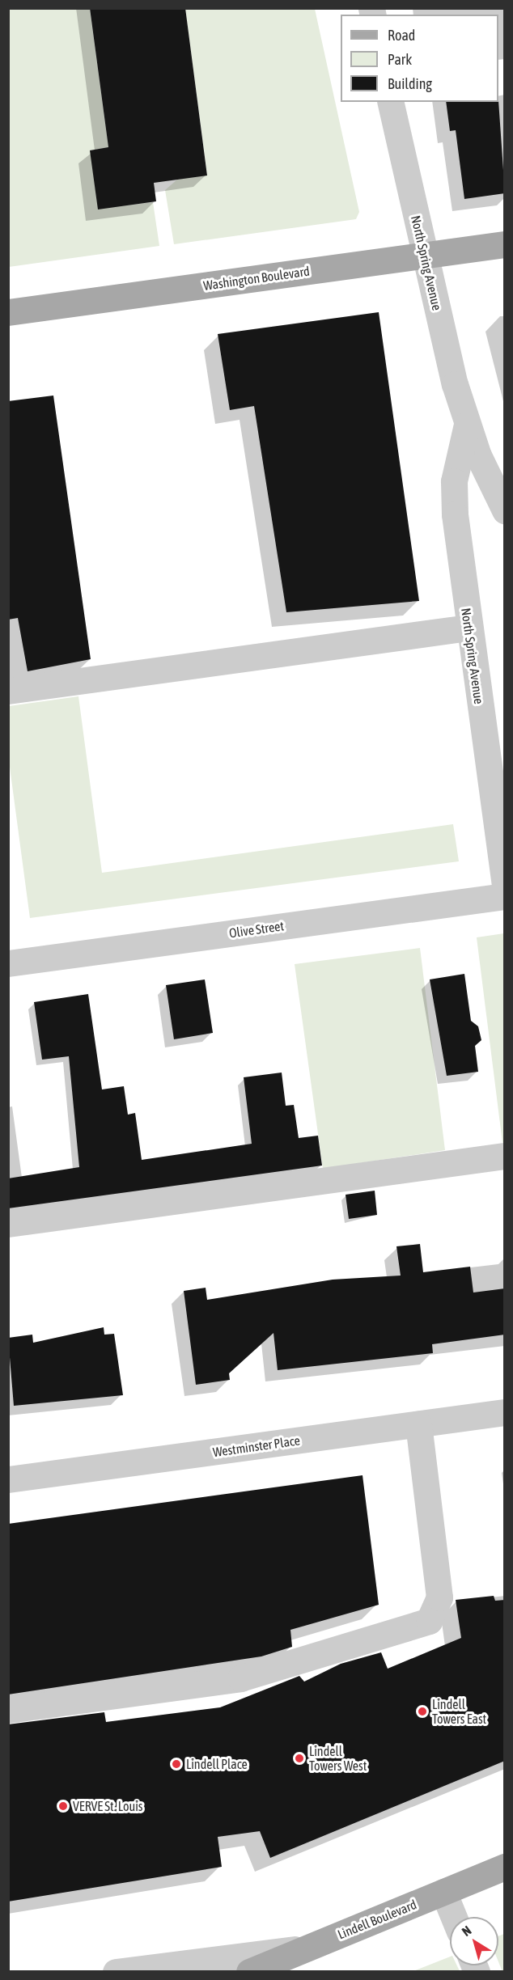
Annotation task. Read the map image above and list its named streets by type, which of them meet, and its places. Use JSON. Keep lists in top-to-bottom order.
{
  "streets": {
    "main road": ["Washington Boulevard", "Lindell Boulevard"],
    "street": ["North Spring Avenue", "Olive Street", "Westminster Place"]
  },
  "crossings": [
    ["North Spring Avenue", "Washington Boulevard"]
  ],
  "places": [
    "Lindell Towers East",
    "Lindell Towers West",
    "Lindell Place",
    "VERVE St. Louis"
  ],
  "legend": ["Road", "Park", "Building"],
  "north": "top left"
}
